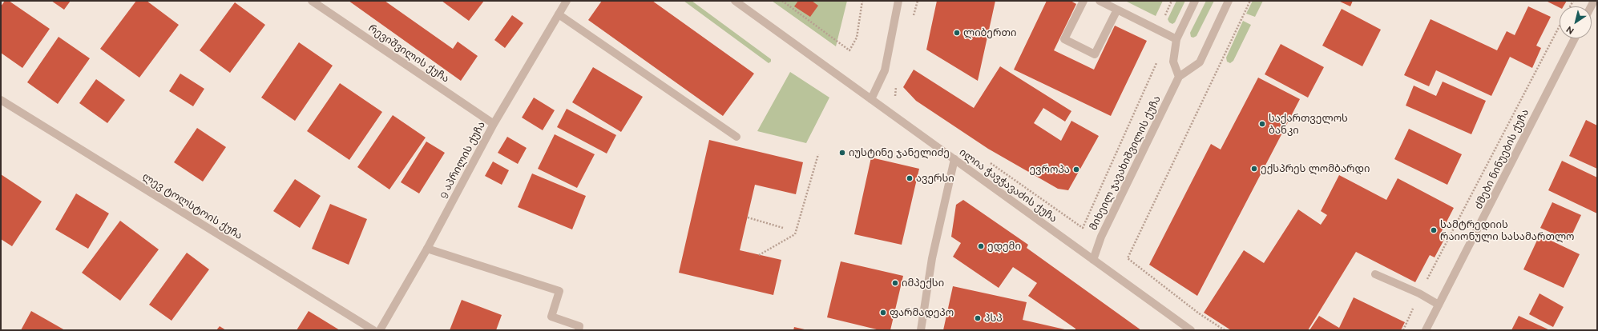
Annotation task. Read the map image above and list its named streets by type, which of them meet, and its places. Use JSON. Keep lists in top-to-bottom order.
{
  "streets": {
    "street": [
      "რევიშვილის ქუჩა",
      "ძმები ნინუების ქუჩა",
      "9 აპრილის ქუჩა",
      "მიხეილ ჯავახიშვილის ქუჩა",
      "ილია ჭავჭავაძის ქუჩა",
      "ლევ ტოლსტოის ქუჩა"
    ]
  },
  "crossings": [
    ["რევიშვილის ქუჩა", "9 აპრილის ქუჩა"],
    ["მიხეილ ჯავახიშვილის ქუჩა", "ილია ჭავჭავაძის ქუჩა"]
  ],
  "places": [
    "ლიბერთი",
    "საქართველოს ბანკი",
    "იუსტინე ჯანელიძე",
    "ექსპრეს ლომბარდი",
    "ევროპა",
    "ავერსი",
    "სამტრედიის რაიონული სასამართლო",
    "ედემი",
    "იმპექსი",
    "ფარმადეპო",
    "პსპ"
  ],
  "north": "bottom left"
}
